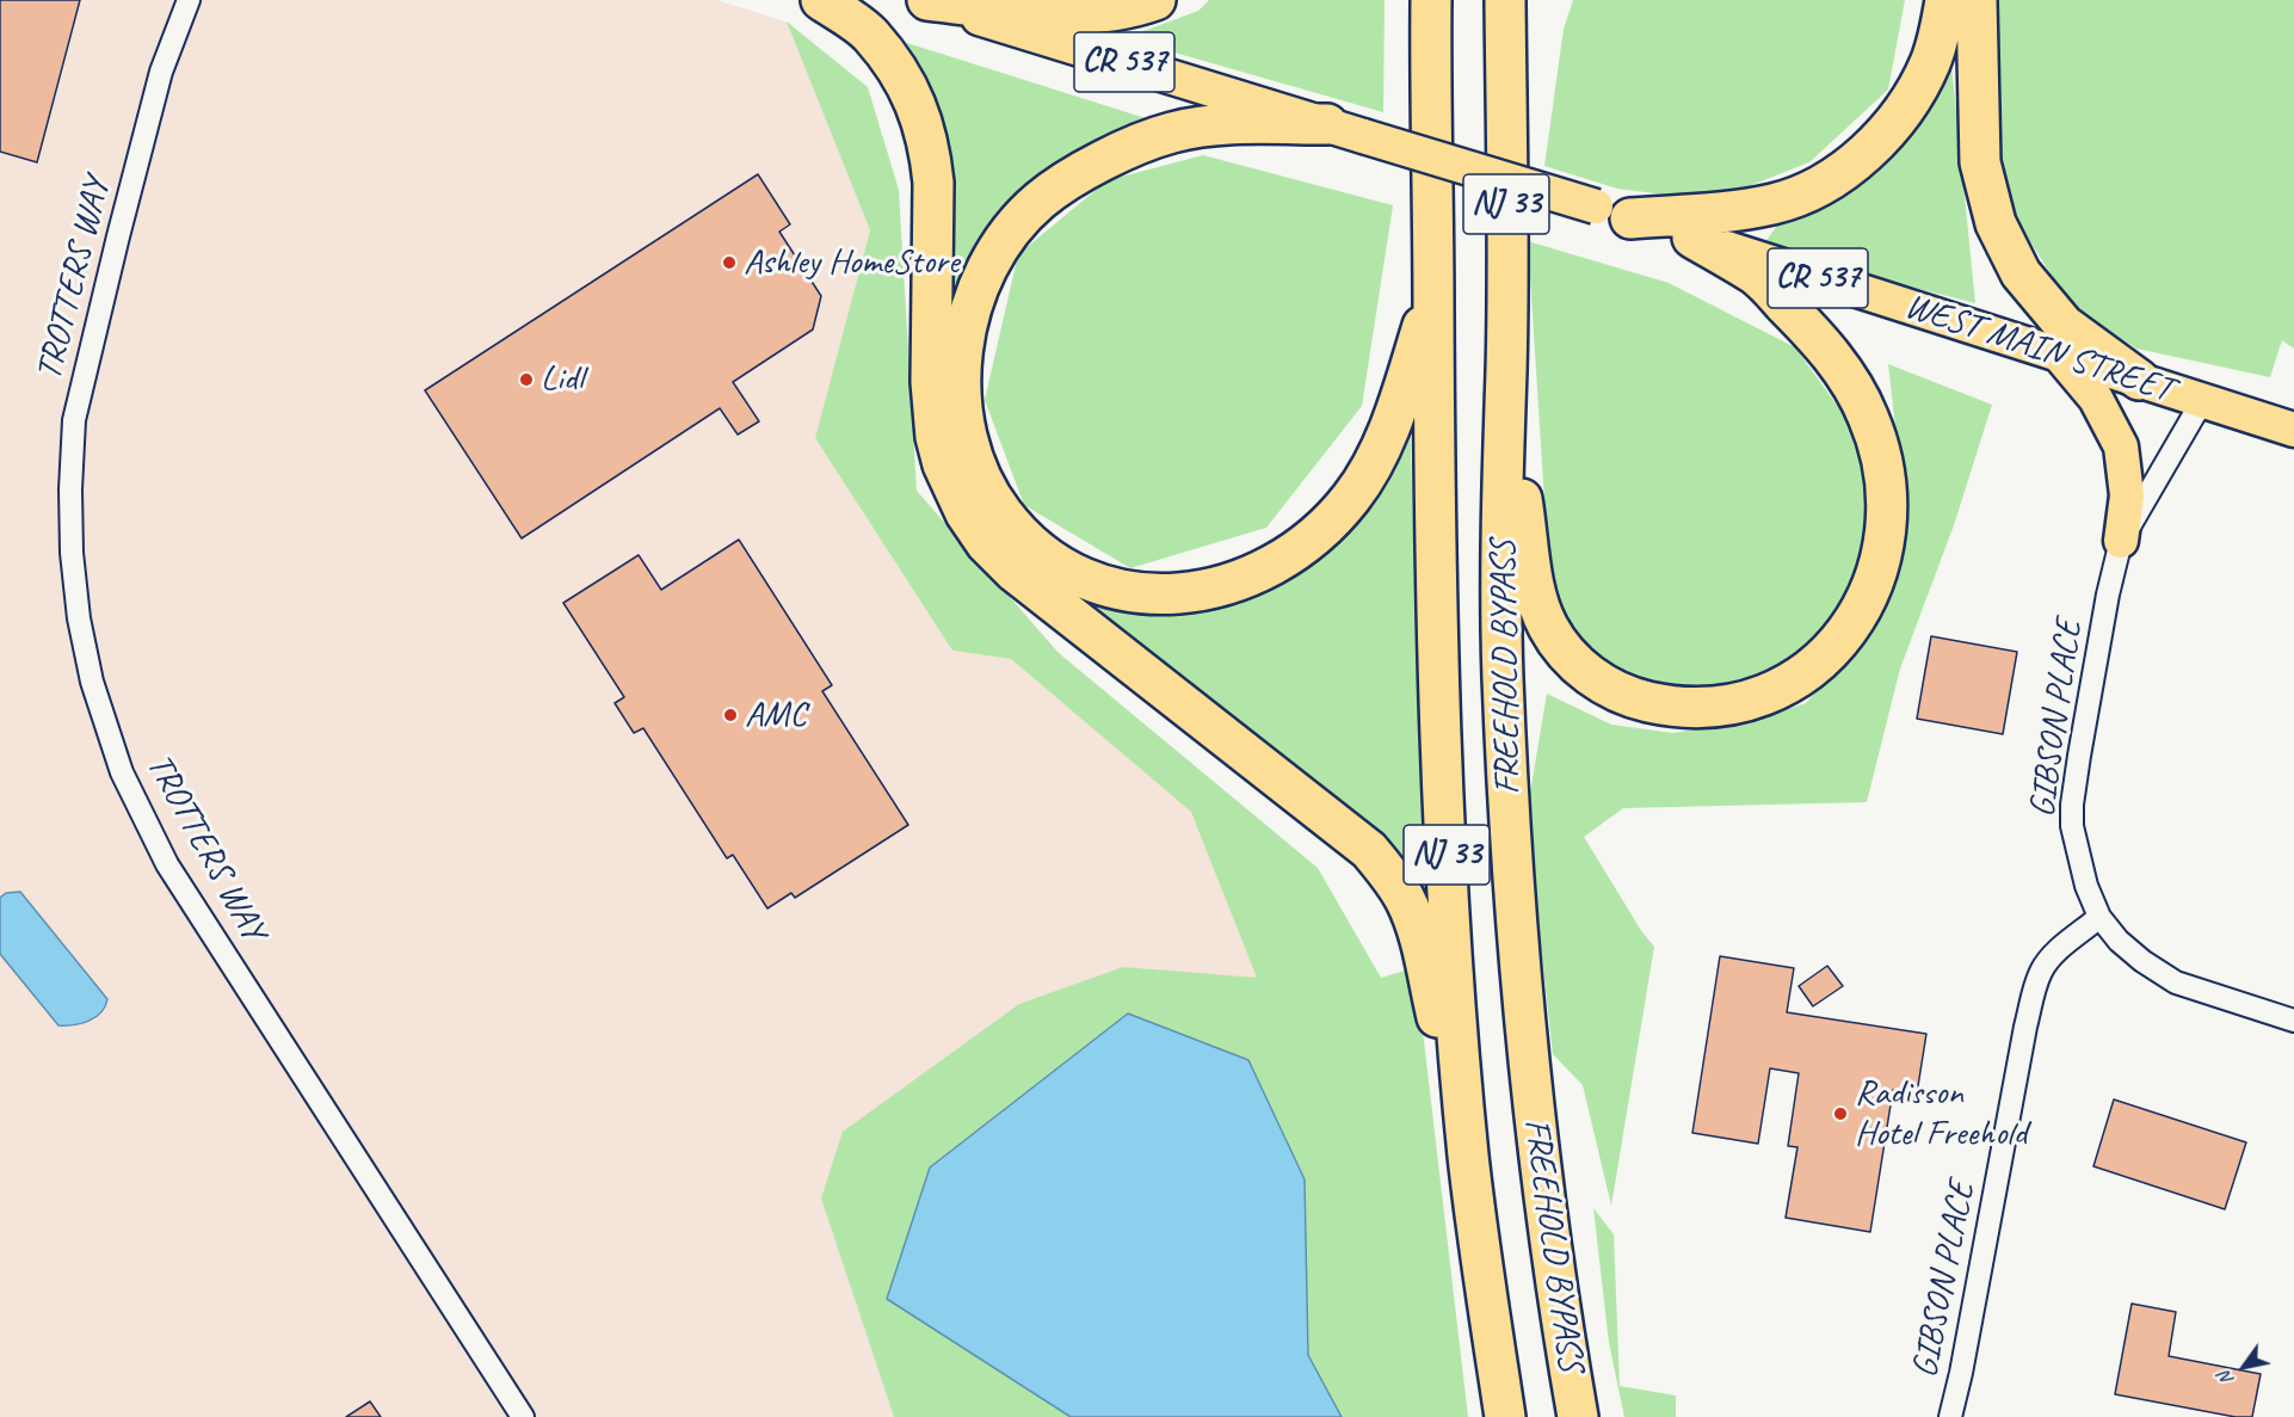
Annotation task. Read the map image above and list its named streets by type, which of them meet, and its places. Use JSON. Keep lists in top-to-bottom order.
{
  "streets": {
    "highway": ["NJ 33", "FREEHOLD BYPASS"],
    "main road": ["CR 537", "WEST MAIN STREET"],
    "street": ["TROTTERS WAY", "GIBSON PLACE"]
  },
  "crossings": [
    ["WEST MAIN STREET", "GIBSON PLACE"]
  ],
  "places": [
    "Ashley HomeStore",
    "Lidl",
    "AMC",
    "Radisson Hotel Freehold"
  ],
  "north": "bottom left"
}
